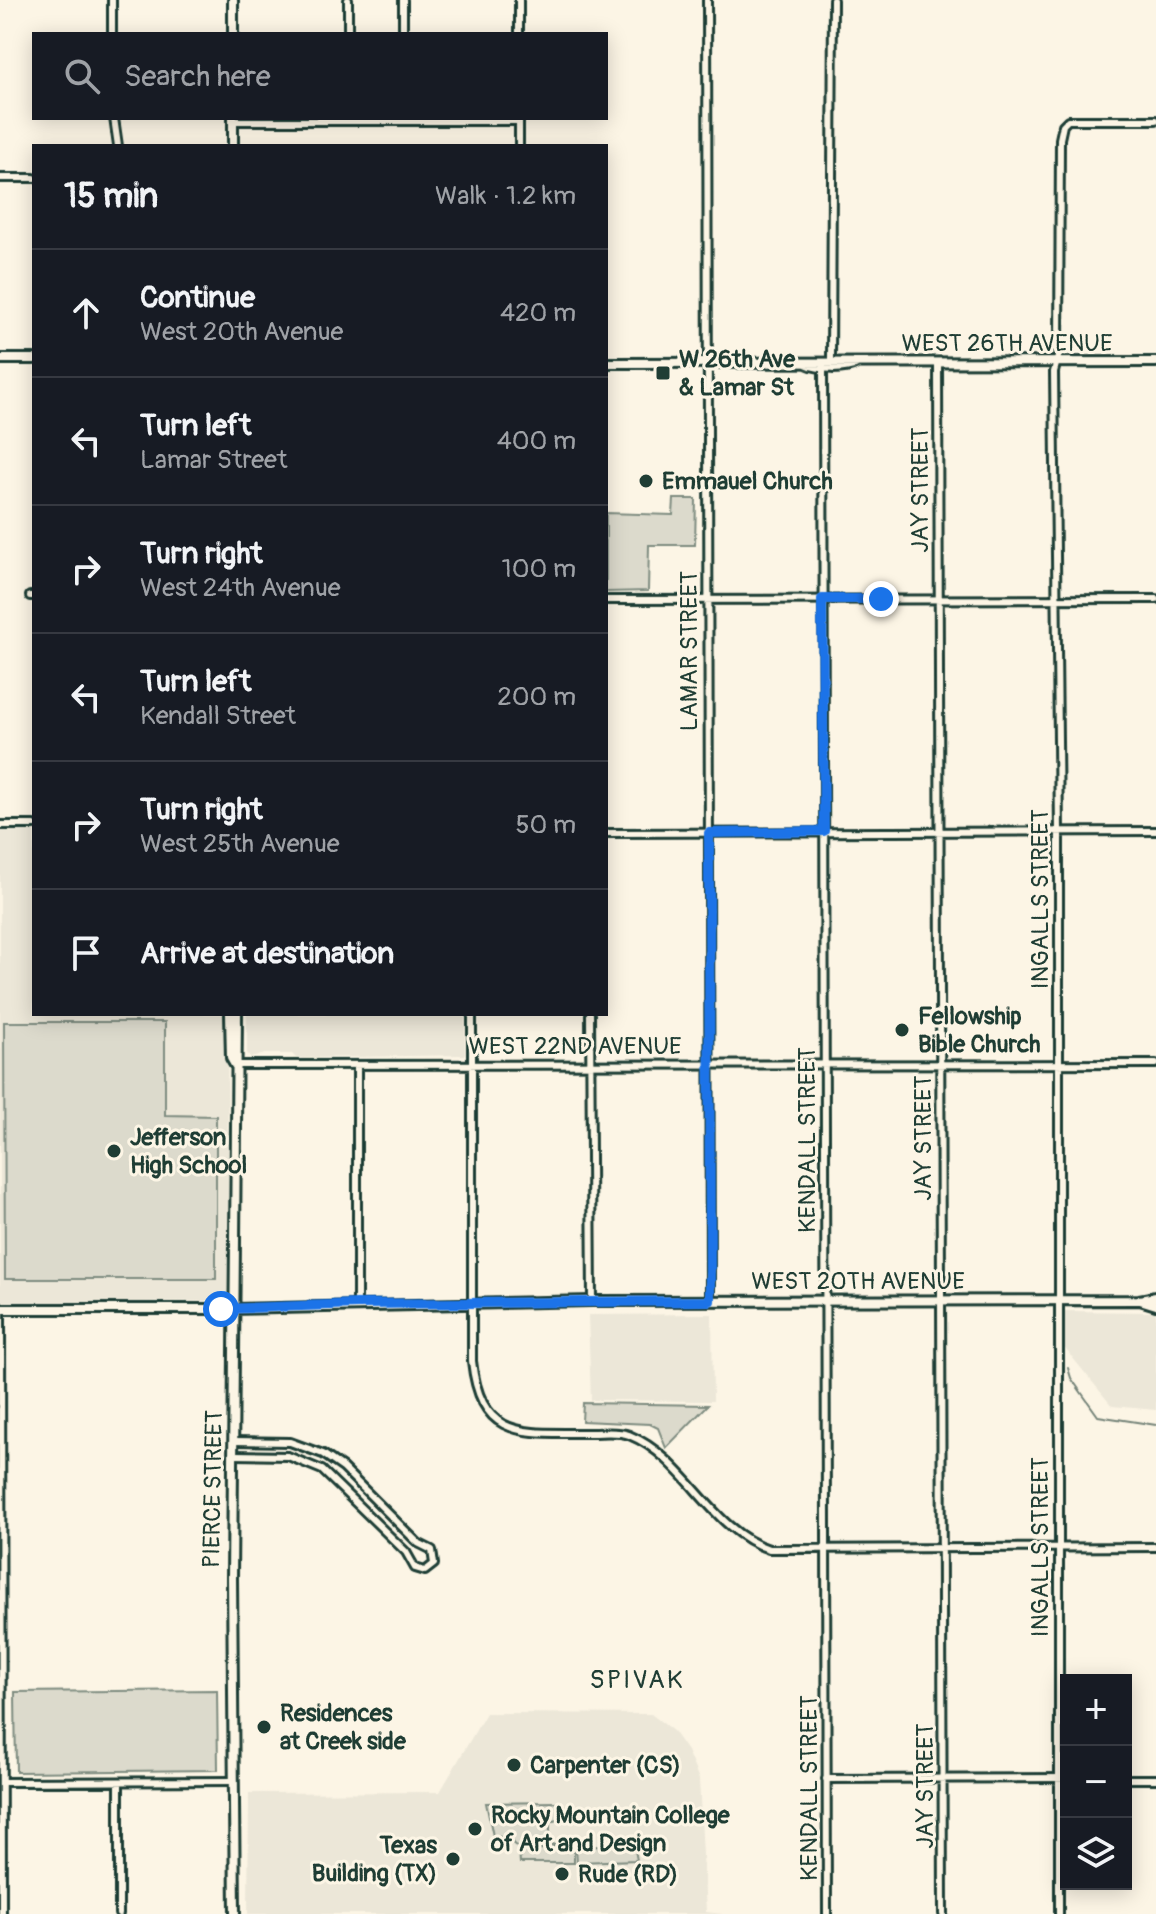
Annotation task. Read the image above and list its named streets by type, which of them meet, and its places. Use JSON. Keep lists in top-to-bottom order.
{
  "streets": {
    "street": [
      "WEST 26TH AVENUE",
      "JAY STREET",
      "LAMAR STREET",
      "INGALLS STREET",
      "WEST 22ND AVENUE",
      "KENDALL STREET",
      "WEST 20TH AVENUE",
      "PIERCE STREET"
    ]
  },
  "crossings": [
    ["WEST 26TH AVENUE", "JAY STREET"],
    ["WEST 26TH AVENUE", "LAMAR STREET"],
    ["WEST 26TH AVENUE", "INGALLS STREET"],
    ["WEST 26TH AVENUE", "KENDALL STREET"],
    ["JAY STREET", "WEST 22ND AVENUE"],
    ["JAY STREET", "WEST 20TH AVENUE"],
    ["LAMAR STREET", "WEST 22ND AVENUE"],
    ["LAMAR STREET", "WEST 20TH AVENUE"],
    ["INGALLS STREET", "WEST 22ND AVENUE"],
    ["INGALLS STREET", "WEST 20TH AVENUE"],
    ["WEST 22ND AVENUE", "KENDALL STREET"],
    ["WEST 22ND AVENUE", "PIERCE STREET"],
    ["KENDALL STREET", "WEST 20TH AVENUE"],
    ["WEST 20TH AVENUE", "PIERCE STREET"]
  ],
  "districts": ["SPIVAK"],
  "places": {
    "transit": ["W 26th Ave & Lamar St"],
    "other": [
      "Emmauel Church",
      "Fellowship Bible Church",
      "Jefferson High School",
      "Residences at Creek side",
      "Carpenter (CS)",
      "Rocky Mountain College of Art and Design",
      "Texas Building (TX)",
      "Rude (RD)"
    ]
  },
  "page": {
    "search": "Search here",
    "heading": ["15 min", "Walk · 1.2 km"],
    "list": [
      ["Continue", "West 20th Avenue", "420 m"],
      ["Turn left", "Lamar Street", "400 m"],
      ["Turn right", "West 24th Avenue", "100 m"],
      ["Turn left", "Kendall Street", "200 m"],
      ["Turn right", "West 25th Avenue", "50 m"],
      "Arrive at destination"
    ],
    "map_buttons": ["+", "−"]
  }
}
